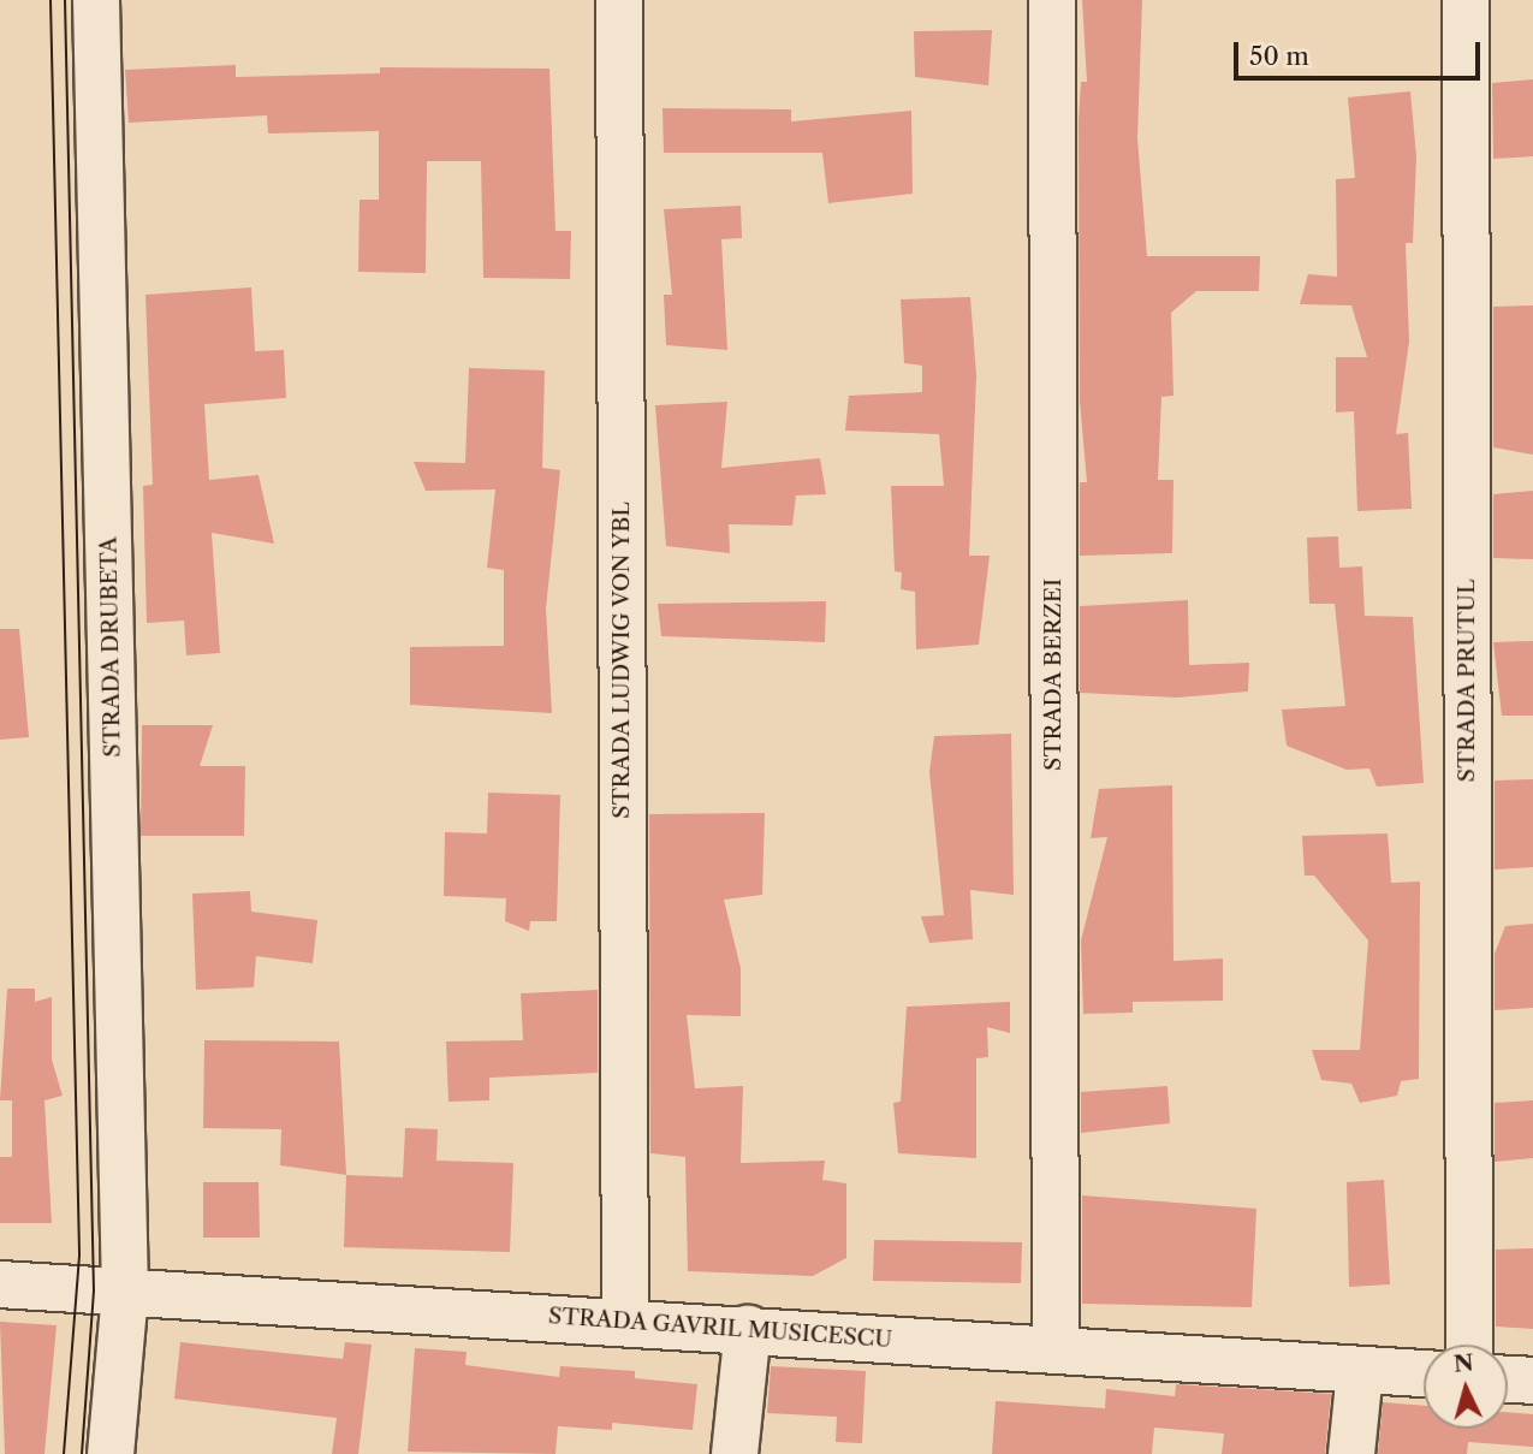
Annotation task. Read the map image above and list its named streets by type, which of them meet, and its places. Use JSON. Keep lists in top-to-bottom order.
{
  "streets": {
    "street": [
      "STRADA DRUBETA",
      "STRADA LUDWIG VON YBL",
      "STRADA BERZEI",
      "STRADA PRUTUL",
      "STRADA GAVRIL MUSICESCU"
    ]
  },
  "crossings": [
    ["STRADA DRUBETA", "STRADA GAVRIL MUSICESCU"],
    ["STRADA LUDWIG VON YBL", "STRADA GAVRIL MUSICESCU"],
    ["STRADA BERZEI", "STRADA GAVRIL MUSICESCU"]
  ],
  "scale_bar": "50 m",
  "north": "top"
}
